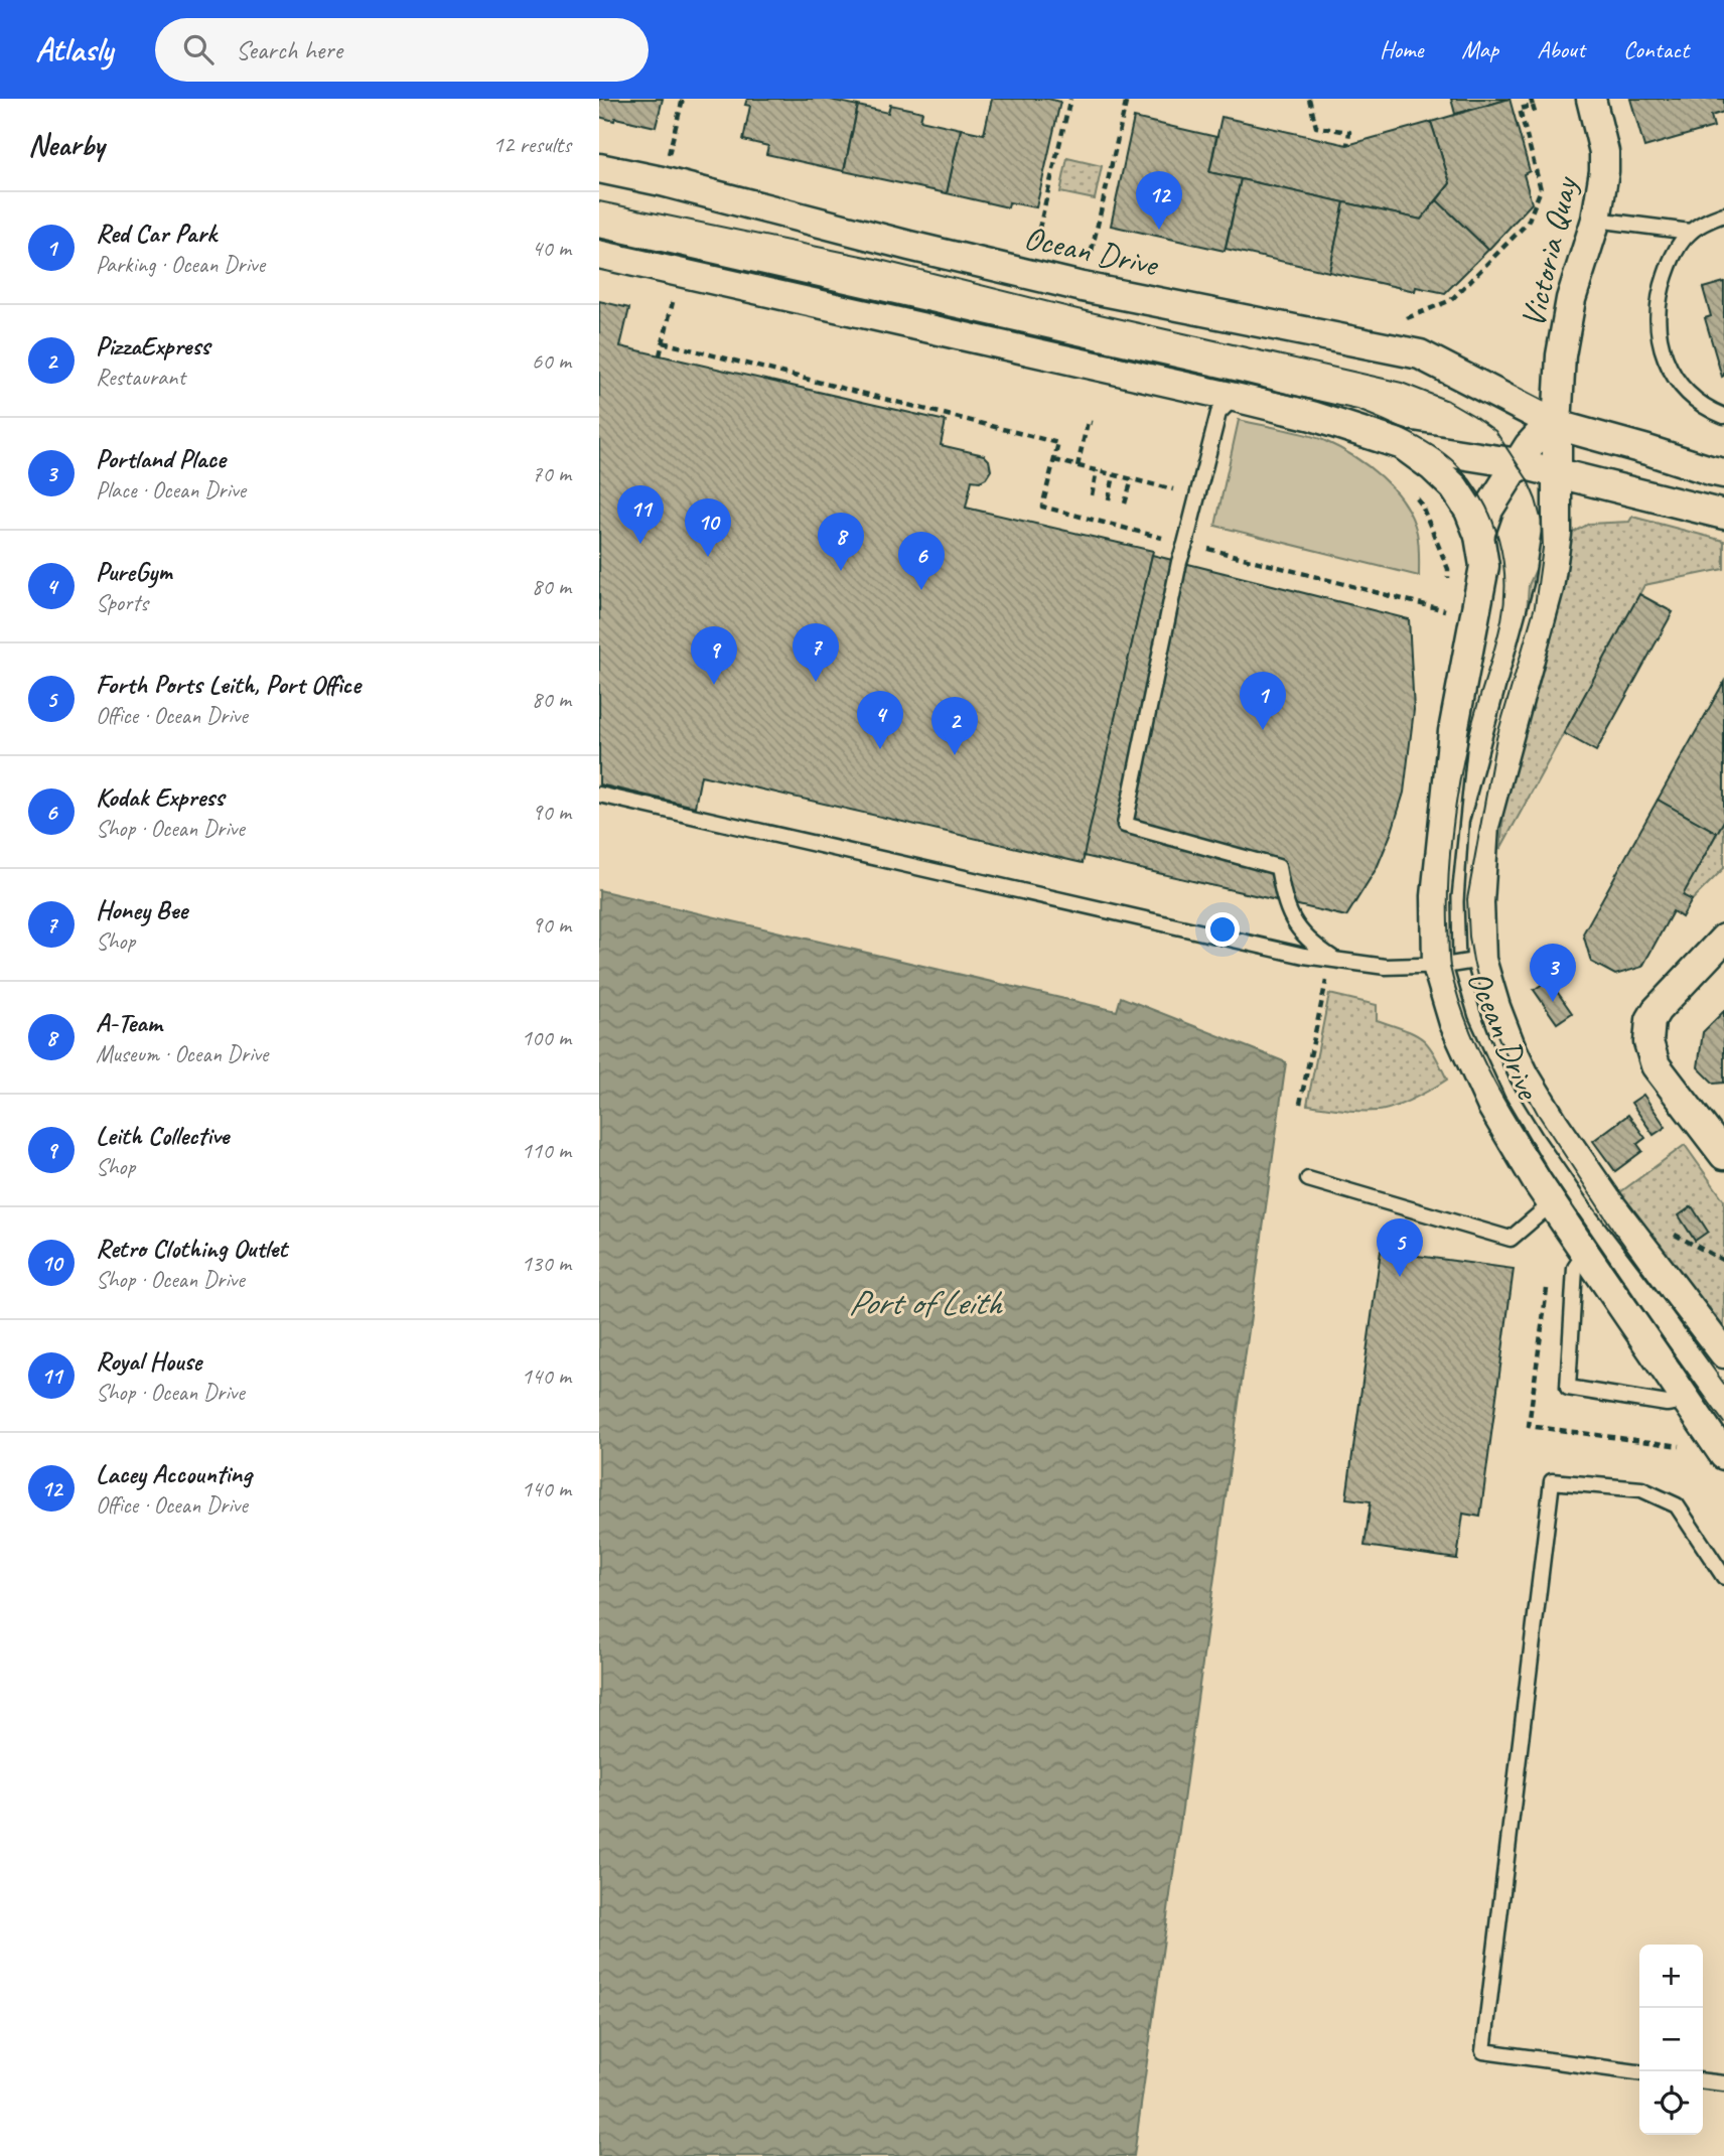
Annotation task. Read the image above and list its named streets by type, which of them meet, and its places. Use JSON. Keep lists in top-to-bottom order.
{
  "streets": {
    "street": ["Ocean Drive", "Victoria Quay"]
  },
  "crossings": [
    ["Ocean Drive", "Victoria Quay"]
  ],
  "water": ["Port of Leith"],
  "page": {
    "header": "Atlasly",
    "search": "Search here",
    "nav": [
      "Home",
      "Map",
      "About",
      "Contact"
    ],
    "heading": ["Nearby", "12 results"],
    "pins": [
      "12",
      "11",
      "10",
      "8",
      "6",
      "7",
      "9",
      "1",
      "4",
      "2",
      "3",
      "5"
    ],
    "list": [
      {
        "mark": "1",
        "name": "Red Car Park",
        "note": "Parking · Ocean Drive",
        "value": "40 m"
      },
      {
        "mark": "2",
        "name": "PizzaExpress",
        "note": "Restaurant",
        "value": "60 m"
      },
      {
        "mark": "3",
        "name": "Portland Place",
        "note": "Place · Ocean Drive",
        "value": "70 m"
      },
      {
        "mark": "4",
        "name": "PureGym",
        "note": "Sports",
        "value": "80 m"
      },
      {
        "mark": "5",
        "name": "Forth Ports Leith, Port Office",
        "note": "Office · Ocean Drive",
        "value": "80 m"
      },
      {
        "mark": "6",
        "name": "Kodak Express",
        "note": "Shop · Ocean Drive",
        "value": "90 m"
      },
      {
        "mark": "7",
        "name": "Honey Bee",
        "note": "Shop",
        "value": "90 m"
      },
      {
        "mark": "8",
        "name": "A-Team",
        "note": "Museum · Ocean Drive",
        "value": "100 m"
      },
      {
        "mark": "9",
        "name": "Leith Collective",
        "note": "Shop",
        "value": "110 m"
      },
      {
        "mark": "10",
        "name": "Retro Clothing Outlet",
        "note": "Shop · Ocean Drive",
        "value": "130 m"
      },
      {
        "mark": "11",
        "name": "Royal House",
        "note": "Shop · Ocean Drive",
        "value": "140 m"
      },
      {
        "mark": "12",
        "name": "Lacey Accounting",
        "note": "Office · Ocean Drive",
        "value": "140 m"
      }
    ],
    "map_buttons": ["+", "−"]
  }
}
